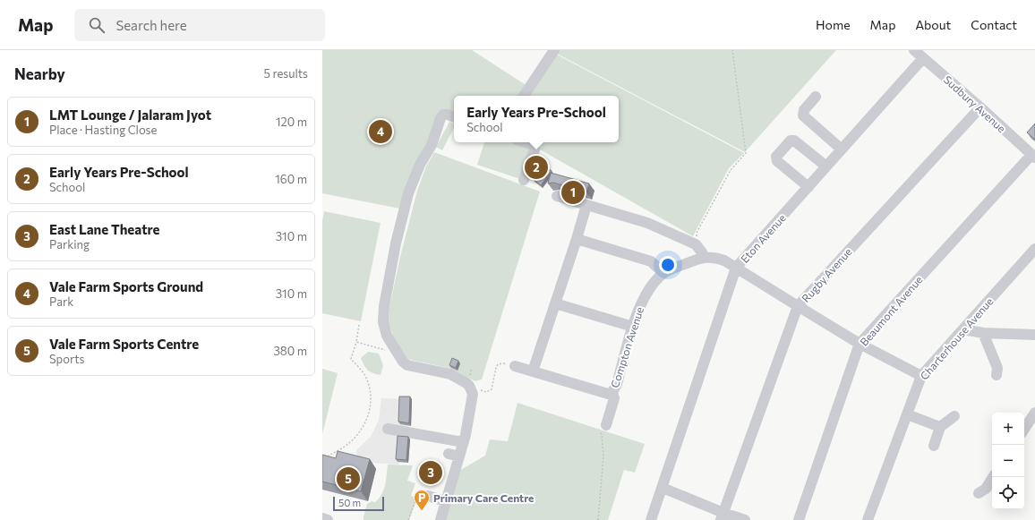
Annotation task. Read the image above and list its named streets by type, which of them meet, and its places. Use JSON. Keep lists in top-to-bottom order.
{
  "streets": {
    "street": [
      "Sudbury Avenue",
      "Eton Avenue",
      "Rugby Avenue",
      "Beaumont Avenue",
      "Charterhouse Avenue",
      "Compton Avenue"
    ]
  },
  "crossings": [
    ["Sudbury Avenue", "Eton Avenue"],
    ["Sudbury Avenue", "Rugby Avenue"],
    ["Sudbury Avenue", "Beaumont Avenue"]
  ],
  "places": {
    "parking": ["Primary Care Centre"]
  },
  "scale_bar": "50 m",
  "page": {
    "header": "Map",
    "search": "Search here",
    "nav": [
      "Home",
      "Map",
      "About",
      "Contact"
    ],
    "heading": ["Nearby", "5 results"],
    "popup": ["Early Years Pre-School", "School"],
    "list": [
      {
        "mark": "1",
        "name": "LMT Lounge / Jalaram Jyot",
        "note": "Place · Hasting Close",
        "value": "120 m"
      },
      {
        "mark": "2",
        "name": "Early Years Pre-School",
        "note": "School",
        "value": "160 m"
      },
      {
        "mark": "3",
        "name": "East Lane Theatre",
        "note": "Parking",
        "value": "310 m"
      },
      {
        "mark": "4",
        "name": "Vale Farm Sports Ground",
        "note": "Park",
        "value": "310 m"
      },
      {
        "mark": "5",
        "name": "Vale Farm Sports Centre",
        "note": "Sports",
        "value": "380 m"
      }
    ],
    "pins": [
      "4",
      "2",
      "1",
      "3",
      "5"
    ],
    "map_buttons": ["+", "−"],
    "scale": "50 m"
  }
}
